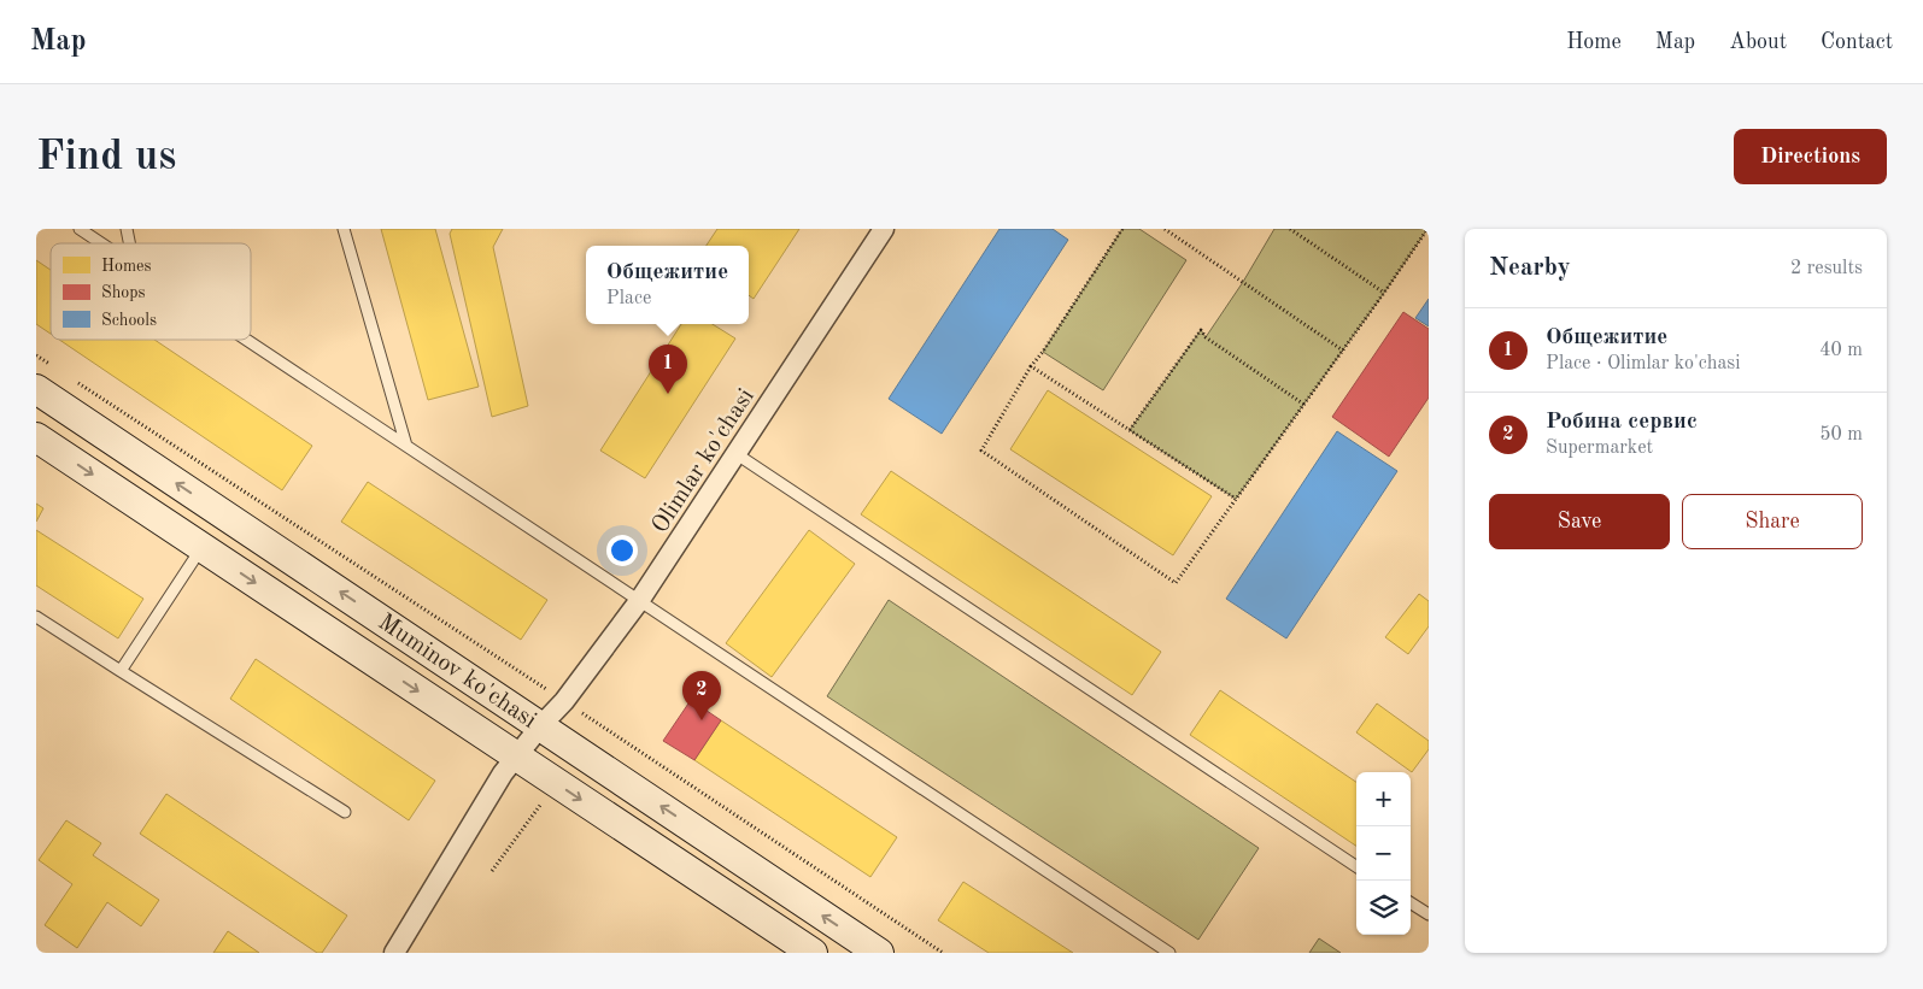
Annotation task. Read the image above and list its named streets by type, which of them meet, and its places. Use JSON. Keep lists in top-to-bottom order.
{
  "streets": {
    "main road": ["Muminov ko'chasi"],
    "street": ["Olimlar ko'chasi"]
  },
  "crossings": [
    ["Olimlar ko'chasi", "Muminov ko'chasi"]
  ],
  "legend": ["Homes", "Shops", "Schools"],
  "page": {
    "header": "Map",
    "nav": [
      "Home",
      "Map",
      "About",
      "Contact"
    ],
    "buttons": [
      "Directions",
      ["Save", "Share"]
    ],
    "title": "Find us",
    "heading": ["Nearby", "2 results"],
    "popup": ["Общежитие", "Place"],
    "list": [
      {
        "mark": "1",
        "name": "Общежитие",
        "note": "Place · Olimlar ko'chasi",
        "value": "40 m"
      },
      {
        "mark": "2",
        "name": "Робина сервис",
        "note": "Supermarket",
        "value": "50 m"
      }
    ],
    "pins": ["1", "2"],
    "map_buttons": ["+", "−"]
  }
}
